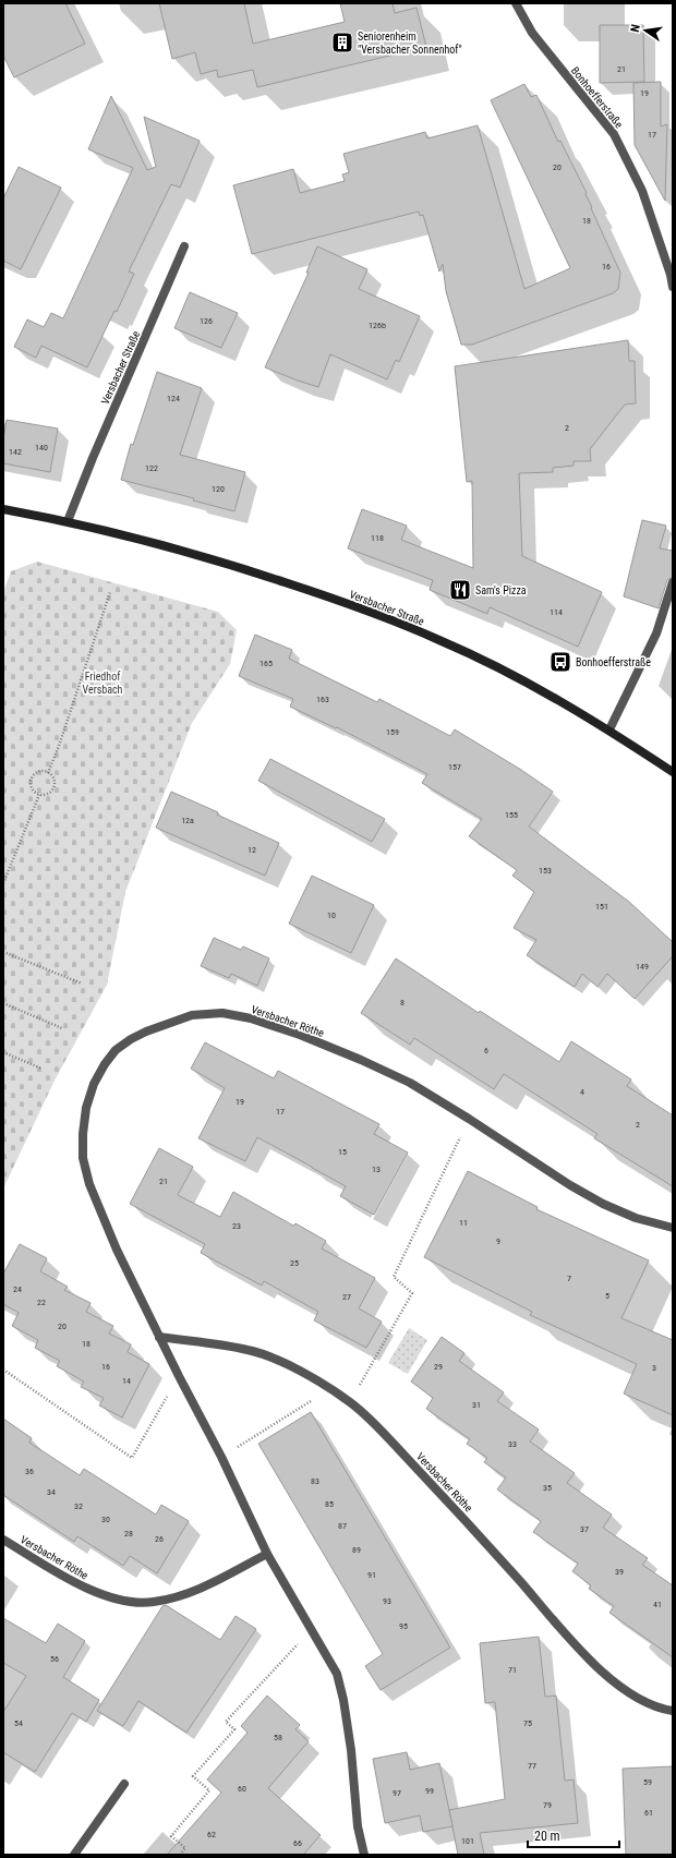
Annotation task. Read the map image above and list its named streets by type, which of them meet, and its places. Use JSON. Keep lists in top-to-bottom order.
{
  "streets": {
    "main road": ["Versbacher Straße"],
    "street": ["Bonhoefferstraße", "Versbacher Röthe"]
  },
  "parks": ["Friedhof Versbach"],
  "places": {
    "building": ["Seniorenheim \"Versbacher Sonnenhof\""],
    "restaurant": ["Sam's Pizza"],
    "bus stop": ["Bonhoefferstraße"]
  },
  "house_numbers": [
    "21",
    "19",
    "17",
    "20",
    "18",
    "16",
    "126",
    "126b",
    "124",
    "2",
    "140",
    "142",
    "122",
    "120",
    "118",
    "114",
    "165",
    "163",
    "159",
    "157",
    "155",
    "12a",
    "12",
    "153",
    "151",
    "10",
    "149",
    "8",
    "6",
    "4",
    "19",
    "17",
    "2",
    "15",
    "13",
    "21",
    "11",
    "23",
    "9",
    "25",
    "7",
    "24",
    "5",
    "27",
    "22",
    "20",
    "18",
    "16",
    "29",
    "3",
    "14",
    "31",
    "33",
    "36",
    "83",
    "35",
    "34",
    "85",
    "32",
    "30",
    "87",
    "37",
    "28",
    "26",
    "89",
    "39",
    "91",
    "93",
    "41",
    "95",
    "56",
    "71",
    "54",
    "75",
    "58",
    "77",
    "59",
    "60",
    "99",
    "97",
    "79",
    "61",
    "62",
    "101",
    "66"
  ],
  "scale_bar": "20 m",
  "north": "left"
}
